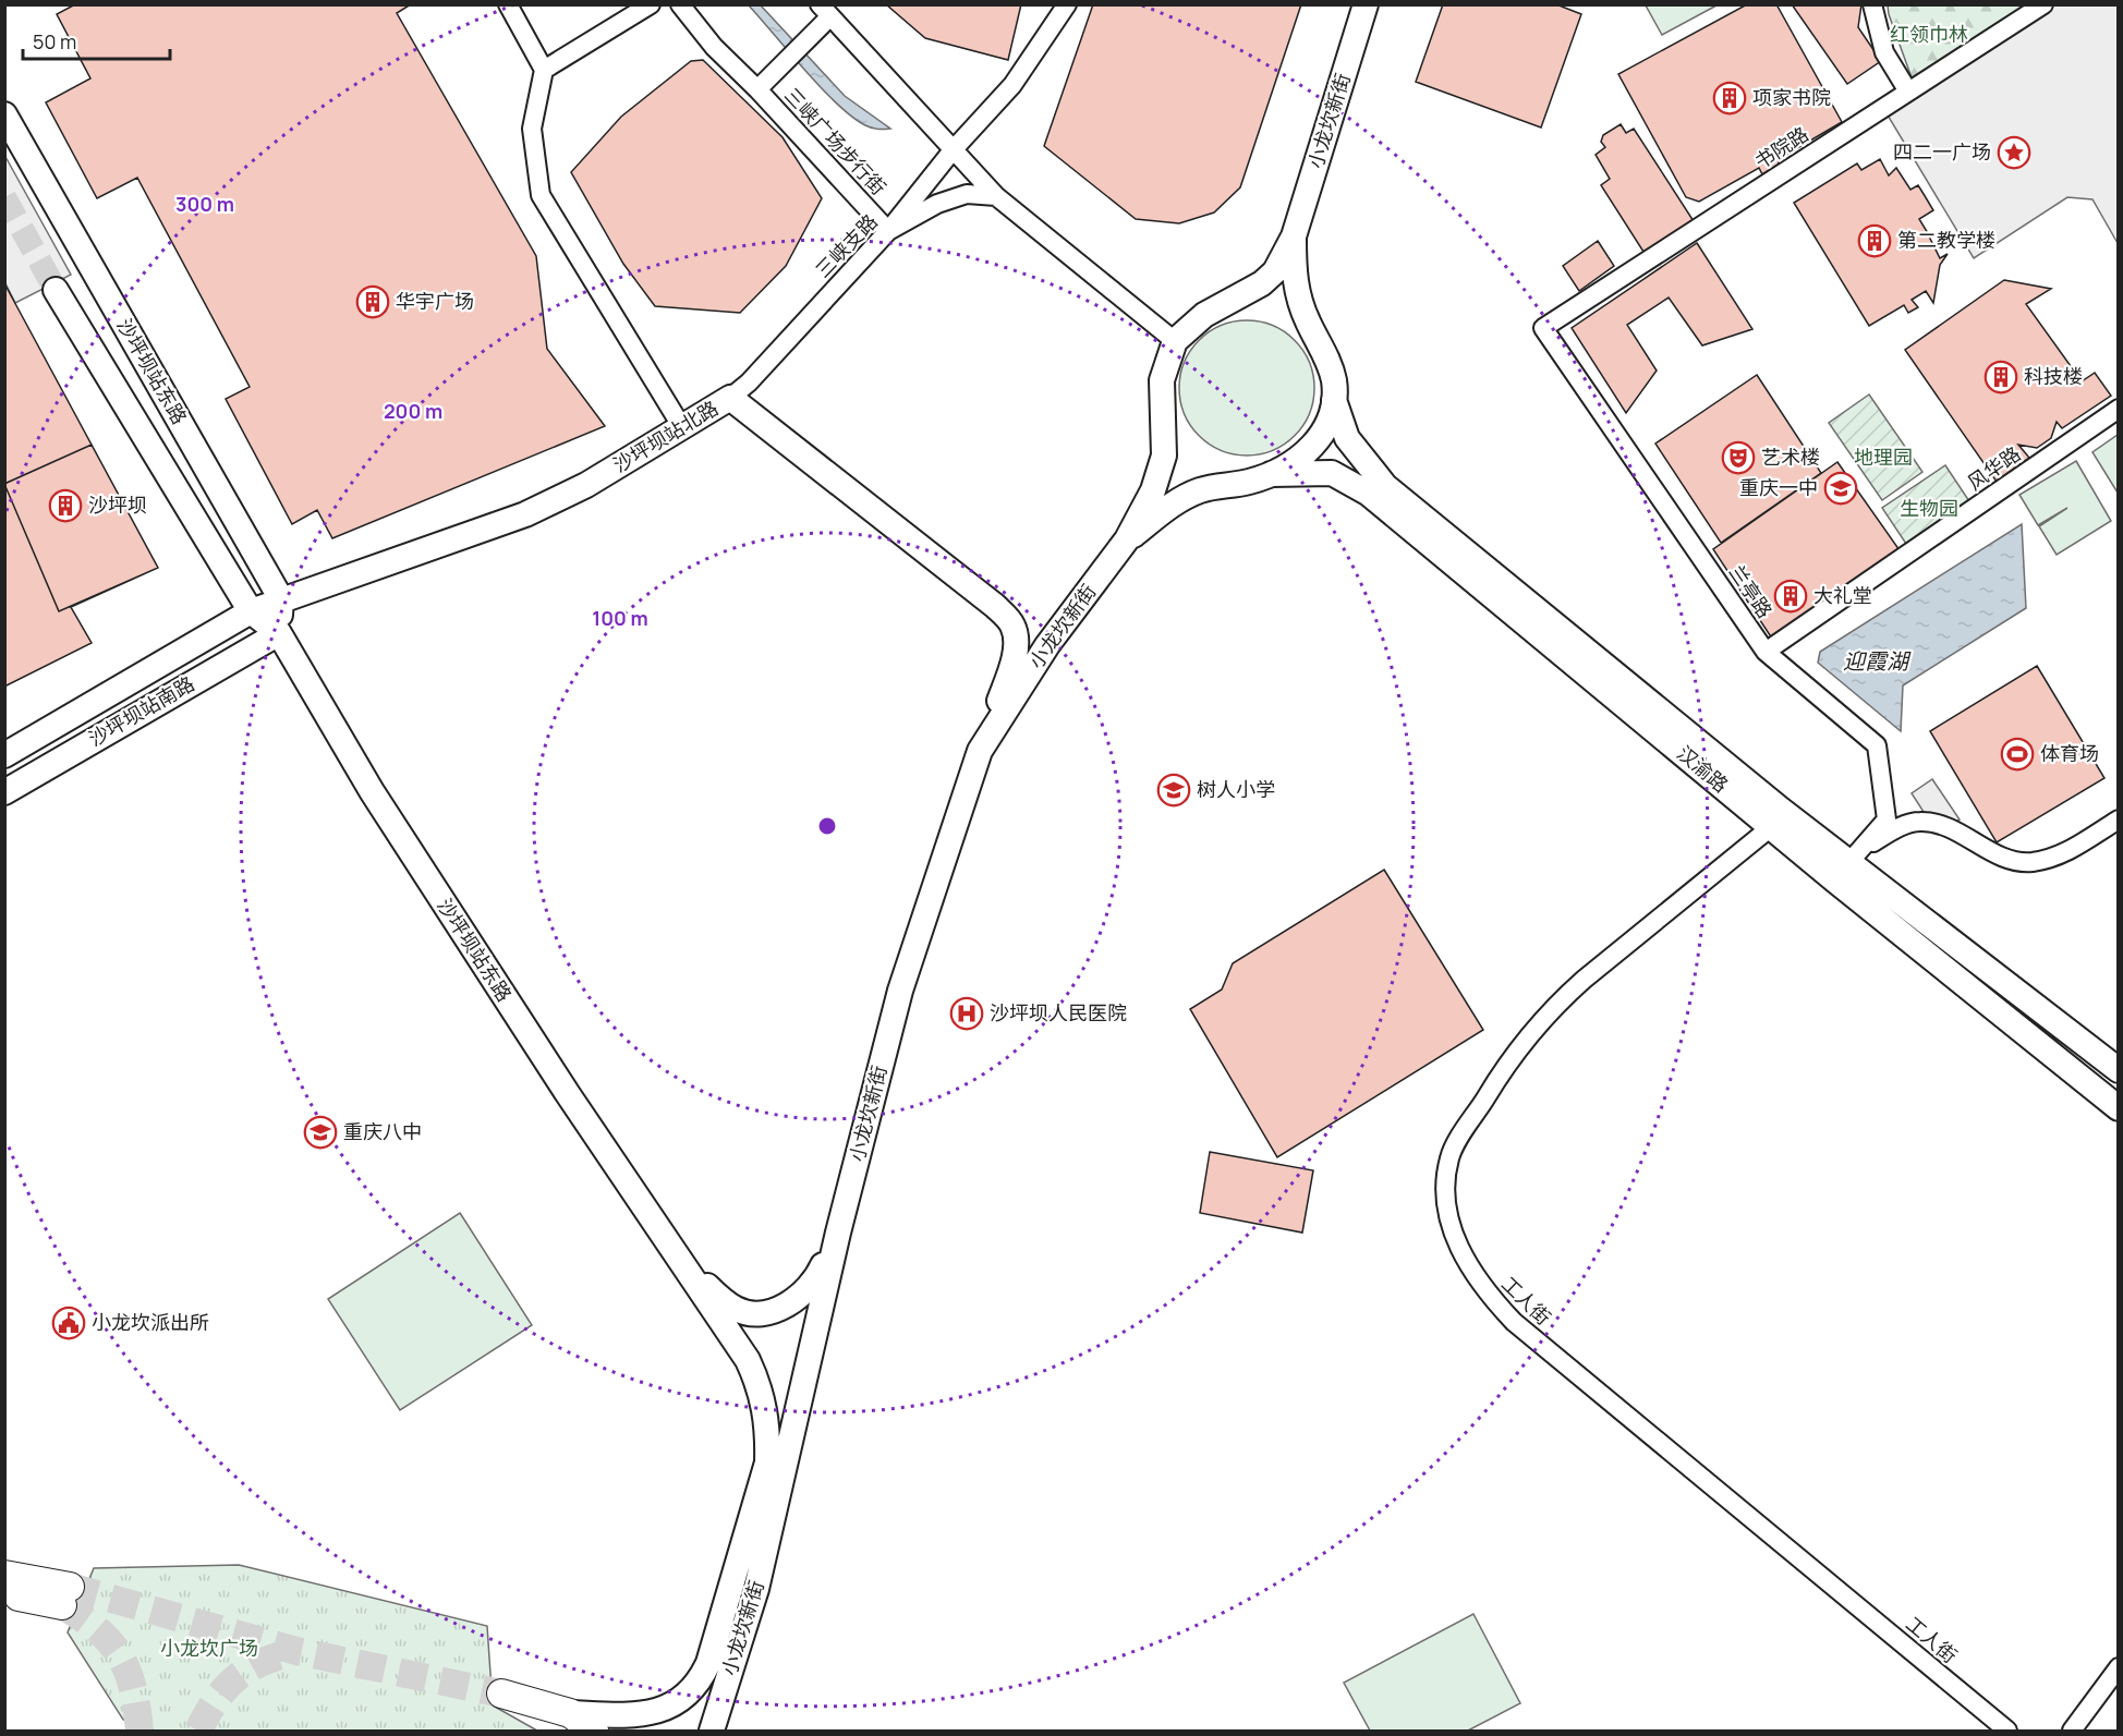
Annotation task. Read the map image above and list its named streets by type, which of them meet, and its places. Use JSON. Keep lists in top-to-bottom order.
{
  "streets": {
    "main road": [
      "小龙坎新街",
      "沙坪坝站东路",
      "沙坪坝站北路",
      "沙坪坝站南路",
      "汉渝路"
    ],
    "street": [
      "三峡广场步行街",
      "书院路",
      "三峡支路",
      "风华路",
      "兰亭路",
      "工人街"
    ]
  },
  "crossings": [
    ["小龙坎新街", "沙坪坝站东路"],
    ["小龙坎新街", "沙坪坝站北路"],
    ["小龙坎新街", "汉渝路"],
    ["三峡广场步行街", "三峡支路"],
    ["书院路", "兰亭路"],
    ["三峡支路", "沙坪坝站北路"],
    ["沙坪坝站东路", "沙坪坝站北路"],
    ["沙坪坝站东路", "沙坪坝站南路"],
    ["沙坪坝站北路", "沙坪坝站南路"],
    ["风华路", "兰亭路"],
    ["兰亭路", "汉渝路"],
    ["汉渝路", "工人街"]
  ],
  "water": ["迎霞湖"],
  "parks": [
    "红领巾林",
    "地理园",
    "生物园",
    "小龙坎广场"
  ],
  "places": {
    "building": [
      "项家书院",
      "第二教学楼",
      "华宇广场",
      "科技楼",
      "沙坪坝",
      "大礼堂"
    ],
    "place": ["四二一广场"],
    "theatre": ["艺术楼"],
    "school or university": ["重庆一中", "树人小学", "重庆八中"],
    "sports": ["体育场"],
    "hospital": ["沙坪坝人民医院"],
    "public building": ["小龙坎派出所"]
  },
  "scale_bar": "50 m",
  "rings": ["300 m", "200 m", "100 m"]
}
